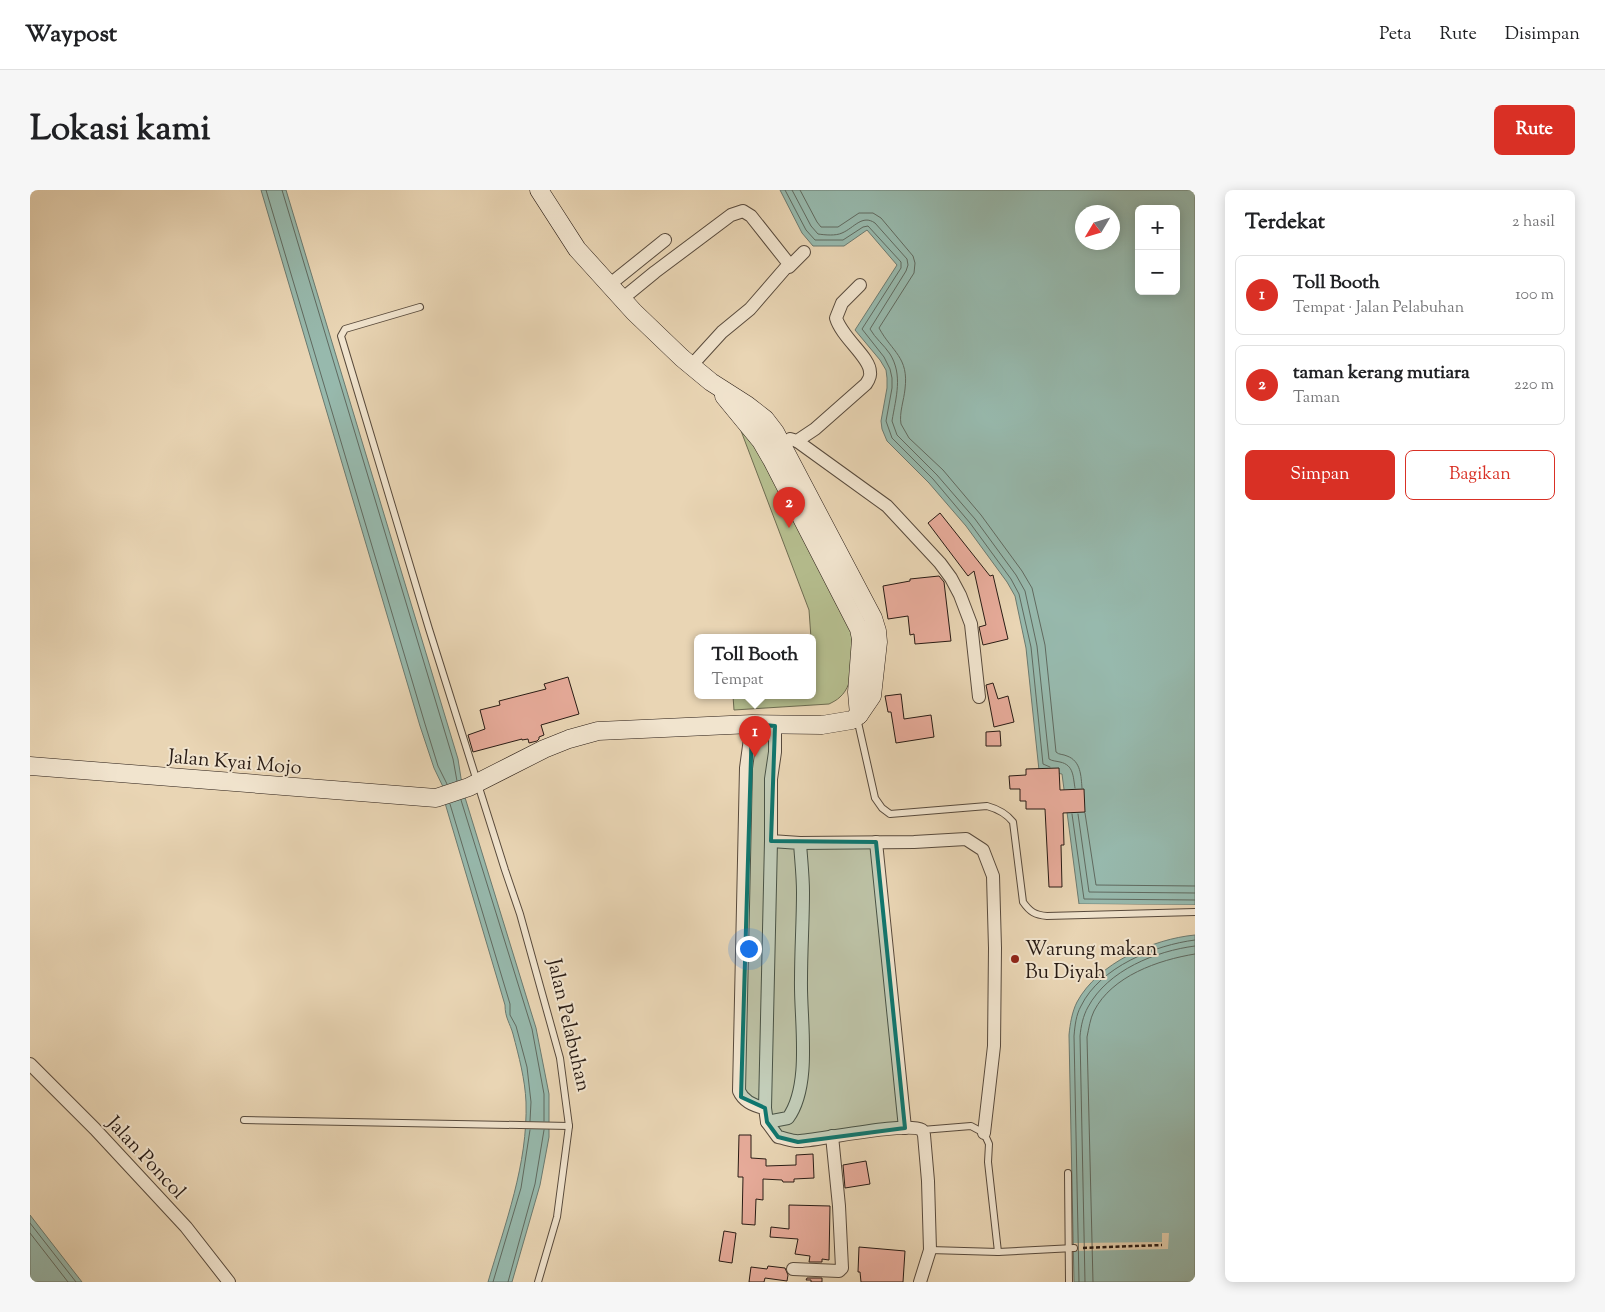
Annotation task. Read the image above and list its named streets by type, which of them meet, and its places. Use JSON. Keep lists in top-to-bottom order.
{
  "streets": {
    "main road": ["Jalan Kyai Mojo"],
    "street": ["Jalan Poncol"],
    "lane": ["Jalan Pelabuhan"]
  },
  "crossings": [
    ["Jalan Kyai Mojo", "Jalan Pelabuhan"]
  ],
  "places": ["Warung makan Bu Diyah"],
  "north": "bottom left",
  "page": {
    "header": "Waypost",
    "nav": ["Peta", "Rute", "Disimpan"],
    "title": "Lokasi kami",
    "buttons": [
      "Rute",
      ["Simpan", "Bagikan"]
    ],
    "heading": ["Terdekat", "2 hasil"],
    "map_buttons": ["+", "−"],
    "list": [
      {
        "mark": "1",
        "name": "Toll Booth",
        "note": "Tempat · Jalan Pelabuhan",
        "value": "100 m"
      },
      {
        "mark": "2",
        "name": "taman kerang mutiara",
        "note": "Taman",
        "value": "220 m"
      }
    ],
    "pins": ["2", "1"],
    "popup": ["Toll Booth", "Tempat"]
  }
}
